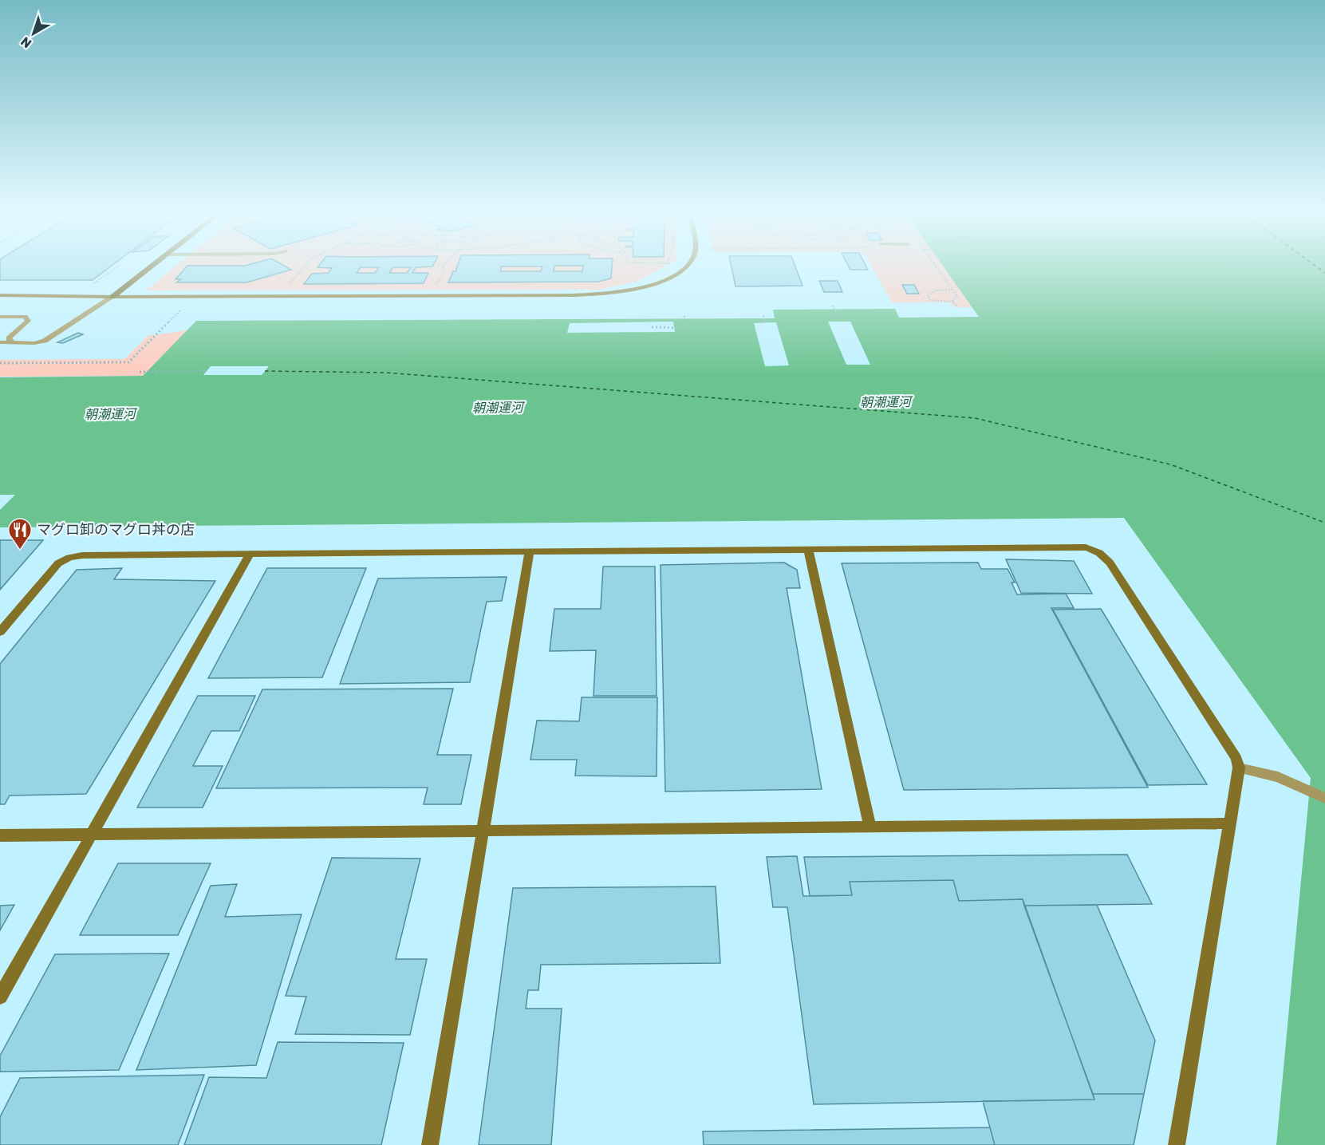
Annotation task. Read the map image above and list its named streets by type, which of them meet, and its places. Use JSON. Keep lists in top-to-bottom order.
{
  "water": ["朝潮運河"],
  "places": {
    "restaurant": ["マグロ卸のマグロ丼の店"]
  },
  "north": "bottom left"
}
